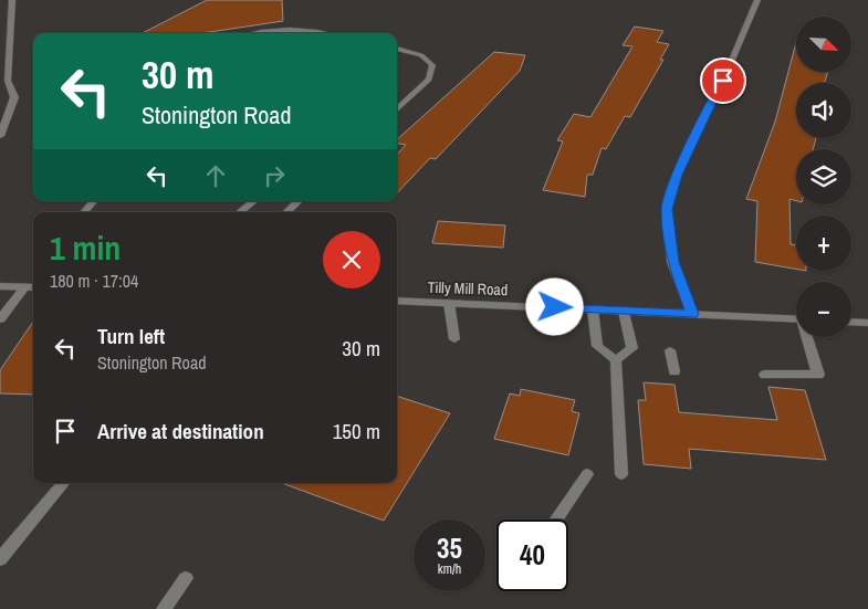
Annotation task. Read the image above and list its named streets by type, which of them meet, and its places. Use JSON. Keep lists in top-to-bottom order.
{
  "streets": {
    "street": ["Tilly Mill Road"]
  },
  "north": "bottom right",
  "page": {
    "map_buttons": ["+", "−"],
    "turn": ["30 m", "Stonington Road"],
    "heading": ["1 min", "180 m · 17:04"],
    "list": [
      {
        "name": "Turn left",
        "note": "Stonington Road",
        "value": "30 m"
      },
      {
        "name": "Arrive at destination",
        "value": "150 m"
      }
    ],
    "speed": "35 km/h",
    "limit": "40"
  }
}
